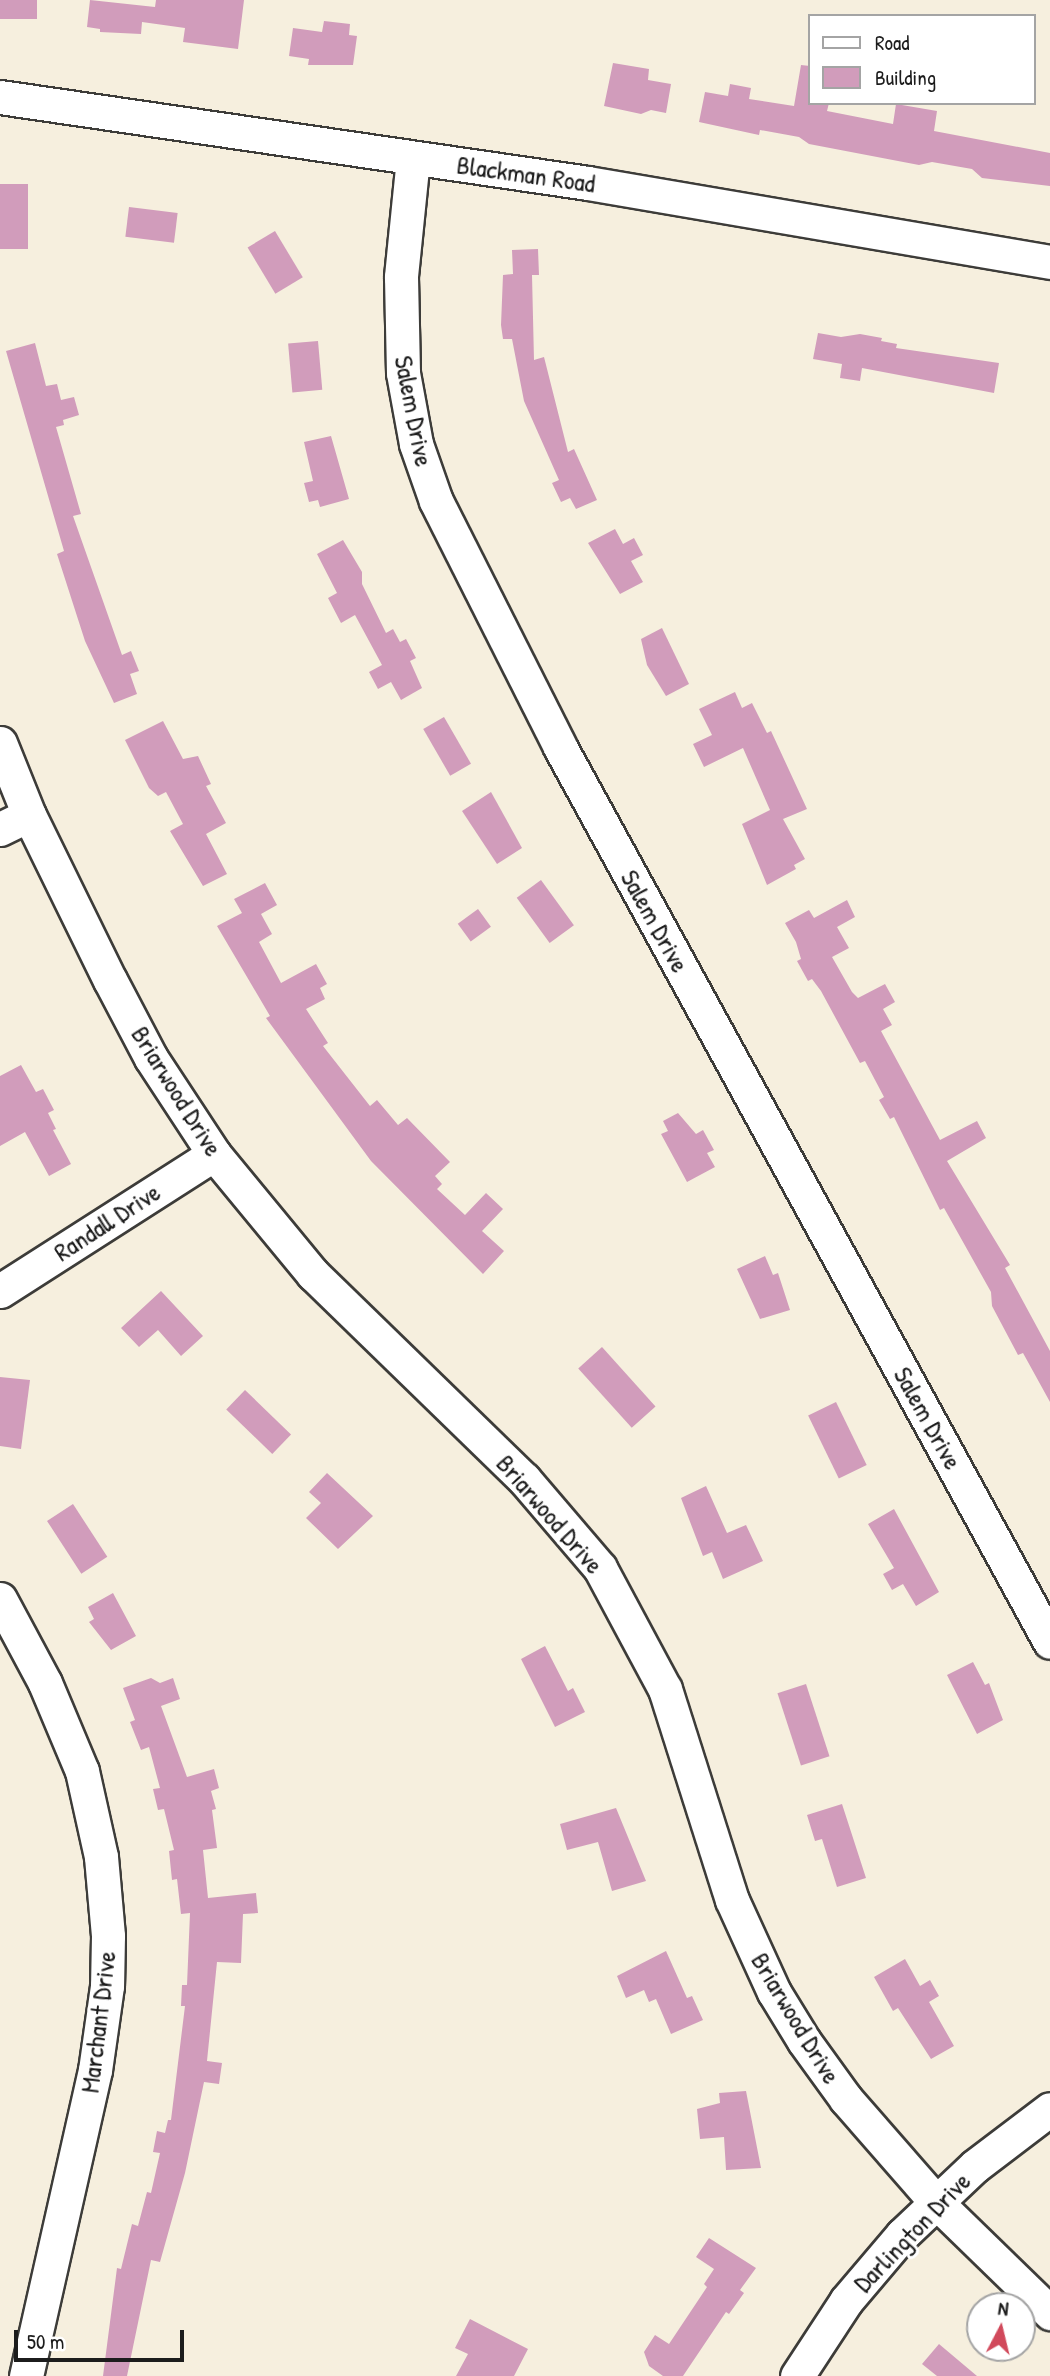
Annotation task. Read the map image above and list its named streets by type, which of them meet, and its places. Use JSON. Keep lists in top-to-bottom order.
{
  "streets": {
    "street": [
      "Blackman Road",
      "Salem Drive",
      "Briarwood Drive",
      "Randall Drive",
      "Marchant Drive",
      "Darlington Drive"
    ]
  },
  "crossings": [
    ["Blackman Road", "Salem Drive"],
    ["Briarwood Drive", "Randall Drive"],
    ["Briarwood Drive", "Darlington Drive"]
  ],
  "legend": ["Road", "Building"],
  "scale_bar": "50 m",
  "north": "top"
}
